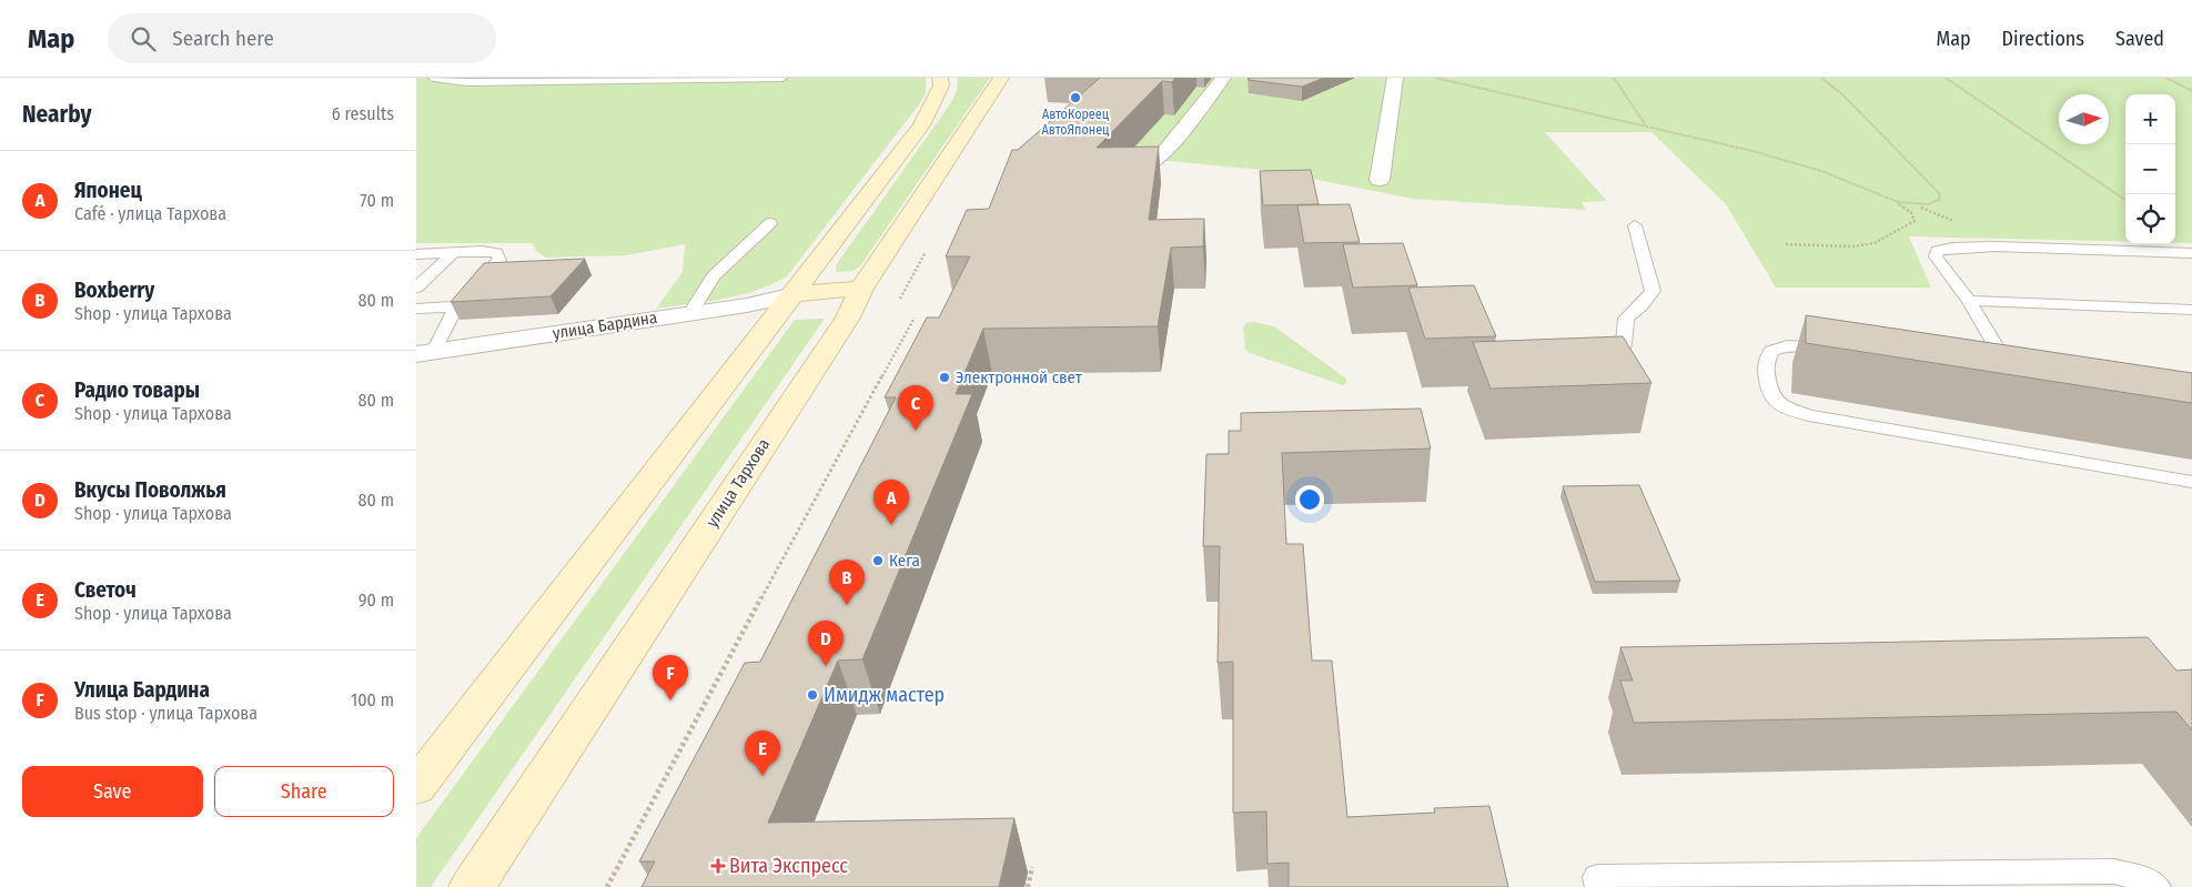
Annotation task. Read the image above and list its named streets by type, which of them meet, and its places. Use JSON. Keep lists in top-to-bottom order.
{
  "streets": {
    "main road": ["улица Тархова"],
    "street": ["улица Бардина"]
  },
  "places": {
    "other": [
      "АвтоКореец АвтоЯпонец",
      "Электронной свет",
      "Кега",
      "Имидж мастер"
    ],
    "health": ["Вита Экспресс"]
  },
  "north": "right",
  "page": {
    "header": "Map",
    "search": "Search here",
    "nav": ["Map", "Directions", "Saved"],
    "heading": ["Nearby", "6 results"],
    "map_buttons": ["+", "−"],
    "list": [
      {
        "mark": "A",
        "name": "Японец",
        "note": "Café · улица Тархова",
        "value": "70 m"
      },
      {
        "mark": "B",
        "name": "Boxberry",
        "note": "Shop · улица Тархова",
        "value": "80 m"
      },
      {
        "mark": "C",
        "name": "Радио товары",
        "note": "Shop · улица Тархова",
        "value": "80 m"
      },
      {
        "mark": "D",
        "name": "Вкусы Поволжья",
        "note": "Shop · улица Тархова",
        "value": "80 m"
      },
      {
        "mark": "E",
        "name": "Светоч",
        "note": "Shop · улица Тархова",
        "value": "90 m"
      },
      {
        "mark": "F",
        "name": "Улица Бардина",
        "note": "Bus stop · улица Тархова",
        "value": "100 m"
      }
    ],
    "pins": [
      "C",
      "A",
      "B",
      "D",
      "F",
      "E"
    ],
    "buttons": ["Save", "Share"]
  }
}
